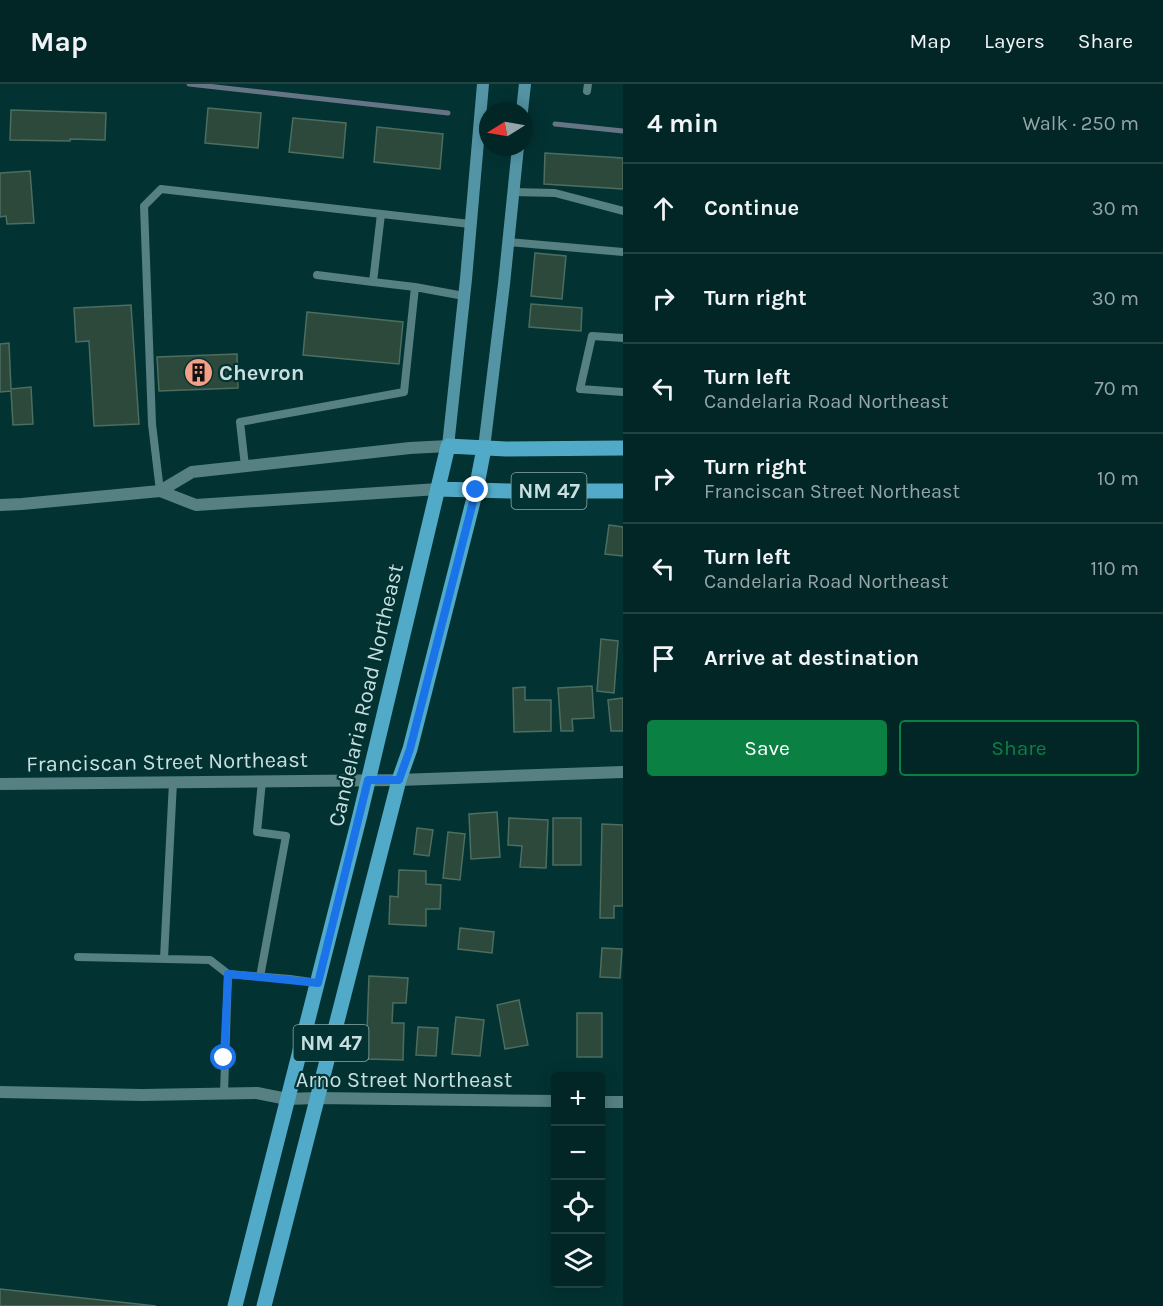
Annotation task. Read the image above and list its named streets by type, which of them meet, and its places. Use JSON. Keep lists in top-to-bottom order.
{
  "streets": {
    "main road": ["NM 47", "Candelaria Road Northeast"],
    "street": ["Franciscan Street Northeast", "Arno Street Northeast"]
  },
  "crossings": [
    ["NM 47", "Candelaria Road Northeast"],
    ["NM 47", "Franciscan Street Northeast"],
    ["NM 47", "Arno Street Northeast"],
    ["Candelaria Road Northeast", "Franciscan Street Northeast"],
    ["Candelaria Road Northeast", "Arno Street Northeast"]
  ],
  "places": {
    "building": ["Chevron"]
  },
  "north": "left",
  "page": {
    "header": "Map",
    "nav": ["Map", "Layers", "Share"],
    "heading": ["4 min", "Walk · 250 m"],
    "list": [
      ["Continue", "30 m"],
      ["Turn right", "30 m"],
      ["Turn left", "Candelaria Road Northeast", "70 m"],
      ["Turn right", "Franciscan Street Northeast", "10 m"],
      ["Turn left", "Candelaria Road Northeast", "110 m"],
      "Arrive at destination"
    ],
    "buttons": ["Save", "Share"],
    "map_buttons": ["+", "−"]
  }
}
